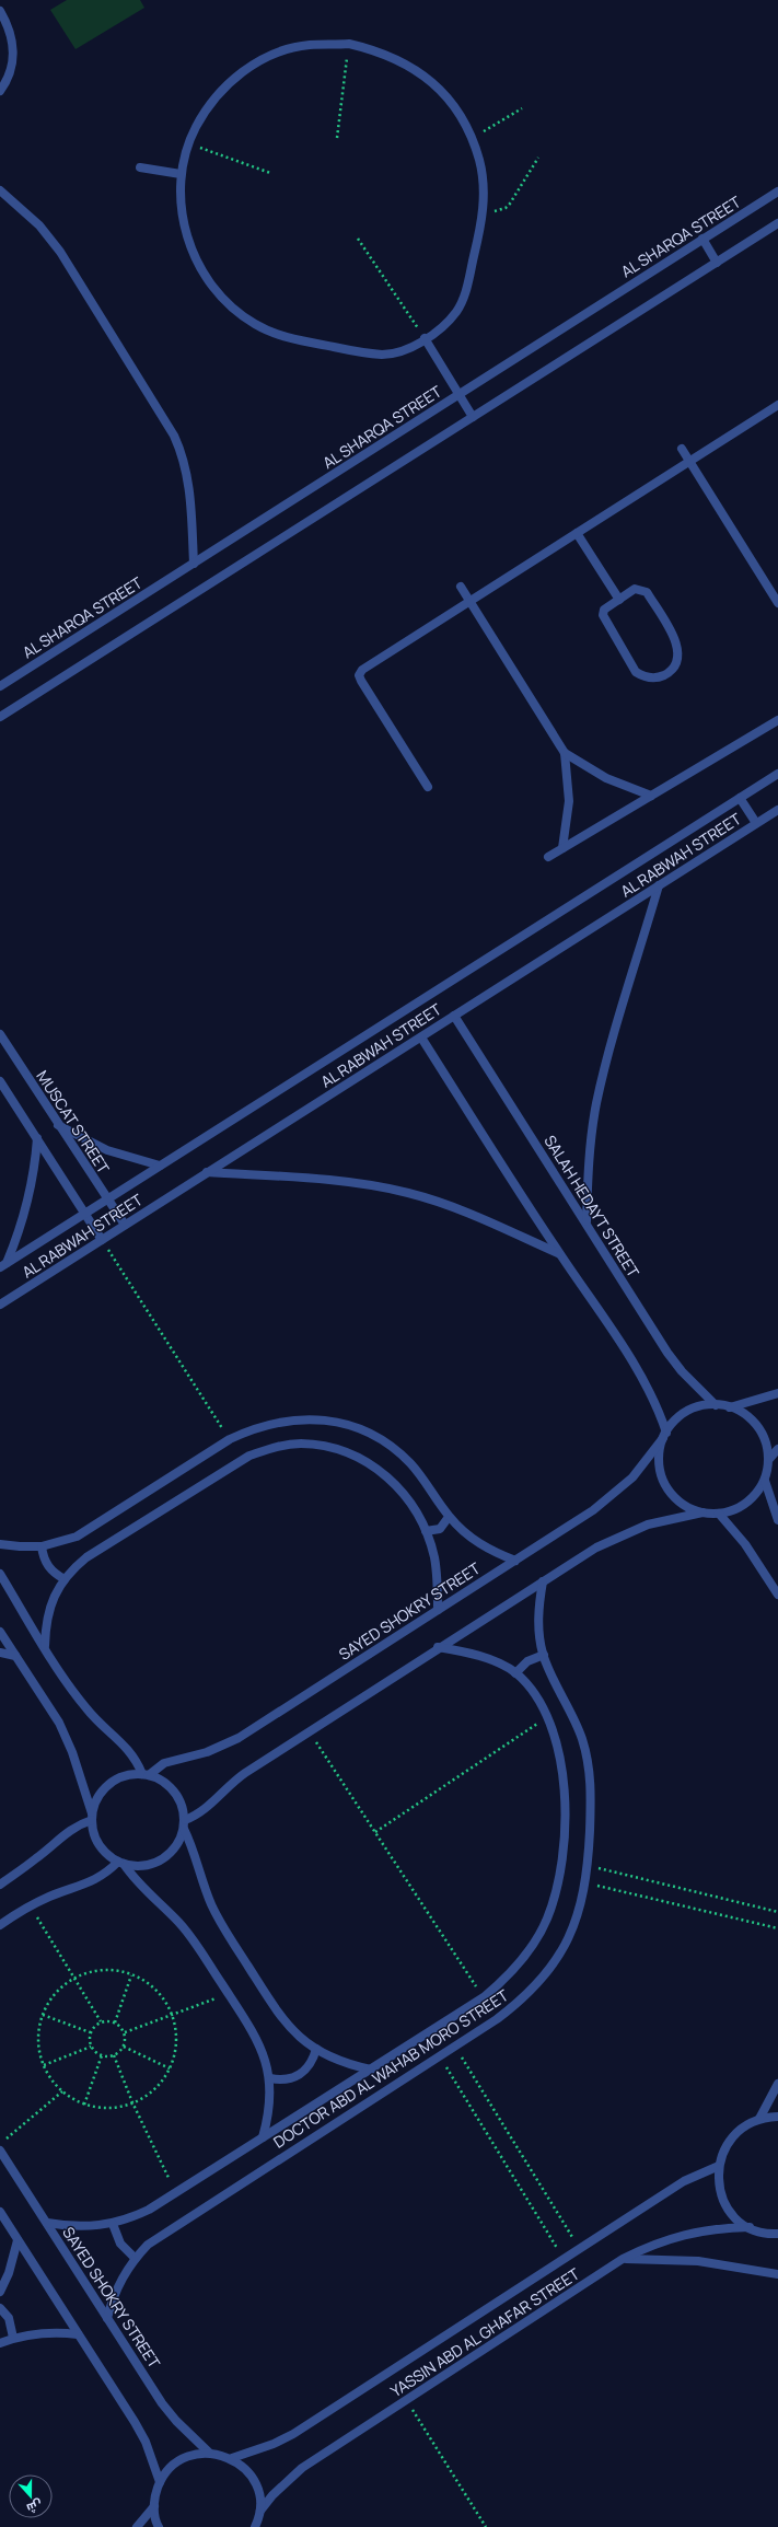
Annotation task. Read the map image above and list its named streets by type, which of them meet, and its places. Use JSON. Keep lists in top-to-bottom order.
{
  "streets": {
    "street": [
      "AL SHARQA STREET",
      "AL RABWAH STREET",
      "MUSCAT STREET",
      "SALAH HEDAYT STREET",
      "SAYED SHOKRY STREET",
      "DOCTOR ABD AL WAHAB MORO STREET",
      "YASSIN ABD AL GHAFAR STREET"
    ]
  },
  "crossings": [
    ["AL RABWAH STREET", "MUSCAT STREET"],
    ["AL RABWAH STREET", "SALAH HEDAYT STREET"],
    ["SALAH HEDAYT STREET", "SAYED SHOKRY STREET"],
    ["SAYED SHOKRY STREET", "DOCTOR ABD AL WAHAB MORO STREET"]
  ],
  "north": "bottom"
}
